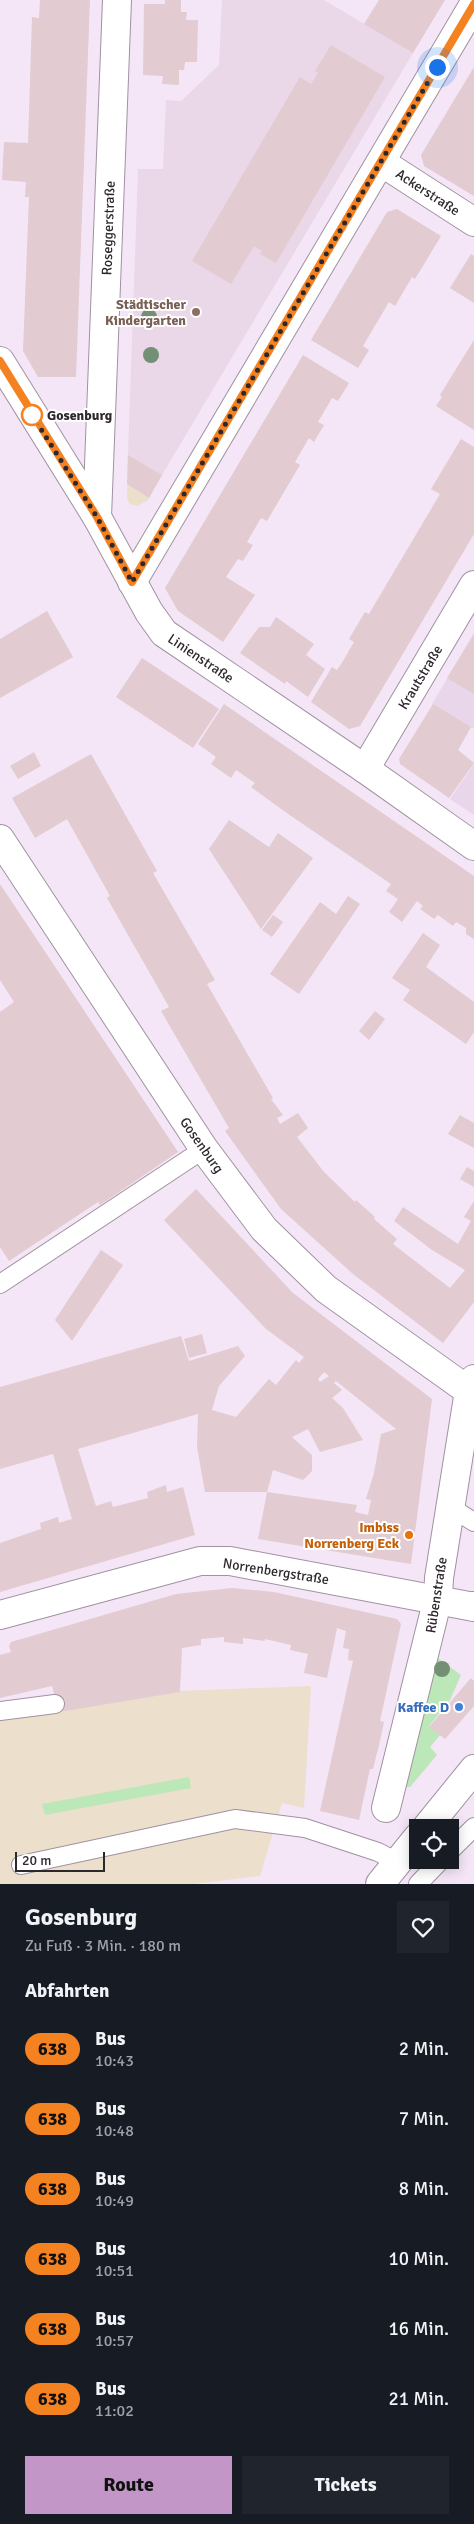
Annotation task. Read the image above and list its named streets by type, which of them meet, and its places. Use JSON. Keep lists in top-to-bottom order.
{
  "streets": {
    "street": [
      "Ackerstraße",
      "Roseggerstraße",
      "Linienstraße",
      "Krautstraße",
      "Gosenburg",
      "Norrenbergstraße",
      "Rübenstraße"
    ]
  },
  "crossings": [
    ["Roseggerstraße", "Linienstraße"],
    ["Linienstraße", "Krautstraße"],
    ["Gosenburg", "Rübenstraße"],
    ["Norrenbergstraße", "Rübenstraße"]
  ],
  "places": [
    "Städtischer Kindergarten",
    "Gosenburg",
    "Imbiss Norrenberg Eck",
    "Kaffee D"
  ],
  "lines": ["bus line 638"],
  "scale_bar": "20 m",
  "page": {
    "scale": "20 m",
    "heading": [
      ["Gosenburg", "Zu Fuß · 3 Min. · 180 m"],
      "Abfahrten"
    ],
    "list": [
      {
        "mark": "638",
        "name": "Bus",
        "note": "10:43",
        "value": "2 Min."
      },
      {
        "mark": "638",
        "name": "Bus",
        "note": "10:48",
        "value": "7 Min."
      },
      {
        "mark": "638",
        "name": "Bus",
        "note": "10:49",
        "value": "8 Min."
      },
      {
        "mark": "638",
        "name": "Bus",
        "note": "10:51",
        "value": "10 Min."
      },
      {
        "mark": "638",
        "name": "Bus",
        "note": "10:57",
        "value": "16 Min."
      },
      {
        "mark": "638",
        "name": "Bus",
        "note": "11:02",
        "value": "21 Min."
      }
    ],
    "buttons": ["Route", "Tickets"]
  }
}
